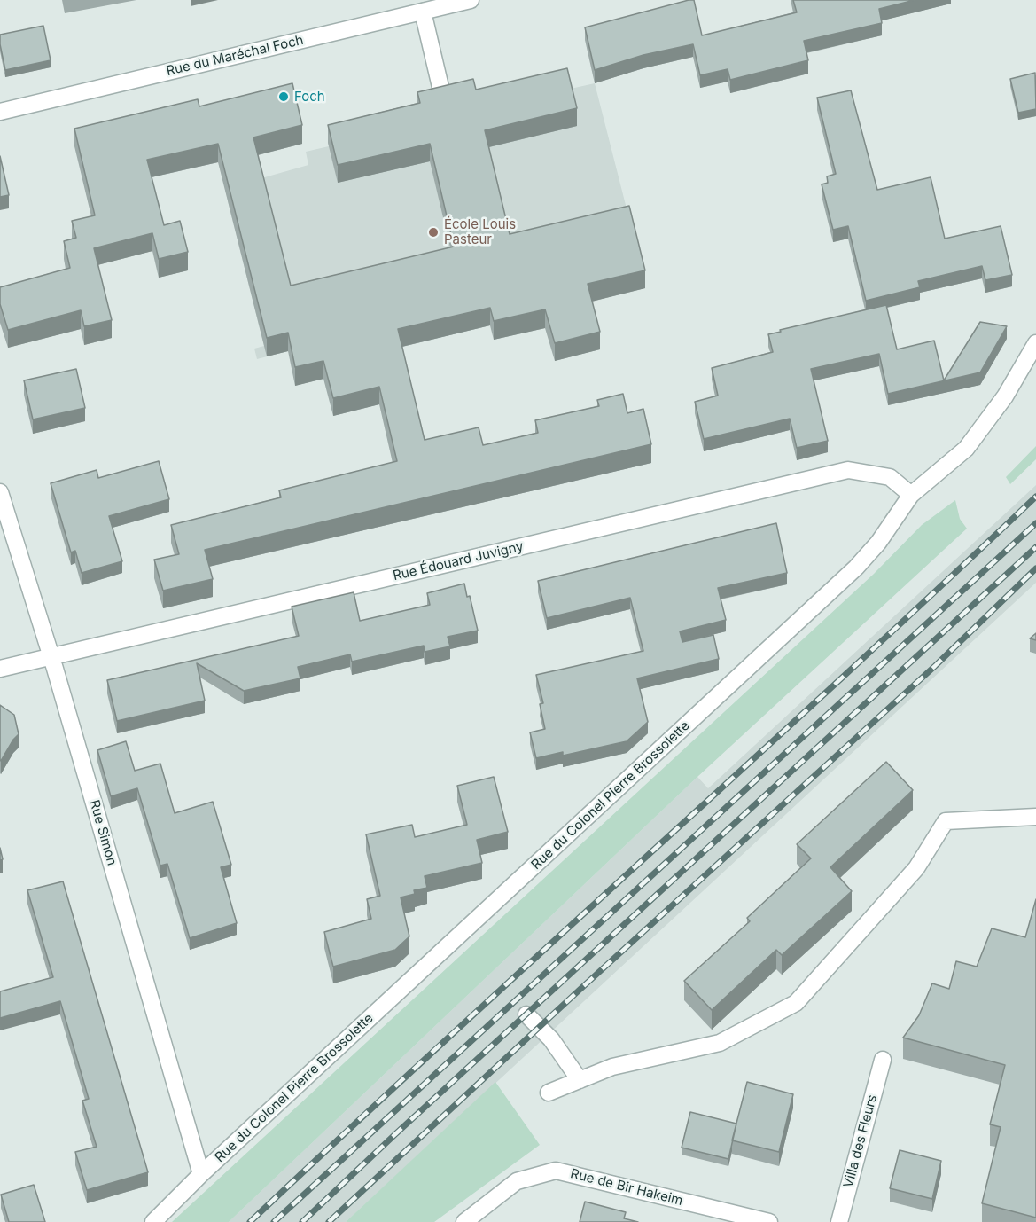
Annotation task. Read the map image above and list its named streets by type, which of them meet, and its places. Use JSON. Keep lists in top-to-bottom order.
{
  "streets": {
    "street": [
      "Rue du Maréchal Foch",
      "Rue Édouard Juvigny",
      "Rue du Colonel Pierre Brossolette",
      "Rue Simon",
      "Villa des Fleurs",
      "Rue de Bir Hakeim"
    ]
  },
  "crossings": [
    ["Rue Édouard Juvigny", "Rue du Colonel Pierre Brossolette"],
    ["Rue Édouard Juvigny", "Rue Simon"],
    ["Rue du Colonel Pierre Brossolette", "Rue Simon"]
  ],
  "places": ["Foch", "École Louis Pasteur"]
}
